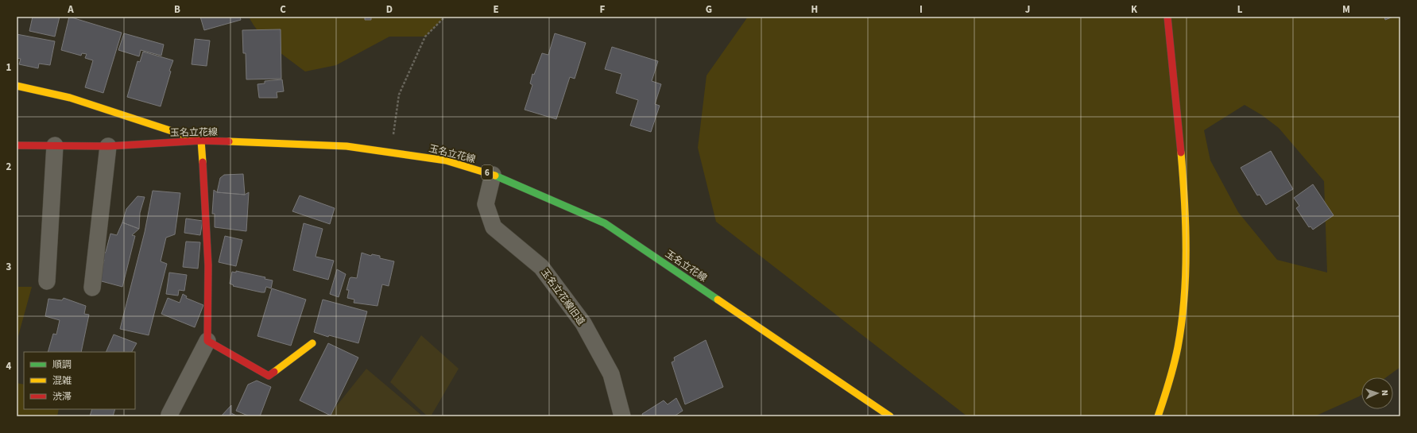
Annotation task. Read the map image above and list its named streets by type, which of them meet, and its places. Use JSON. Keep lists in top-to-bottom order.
{
  "streets": {
    "main road": ["玉名立花線", "6"],
    "street": ["玉名立花線旧道"]
  },
  "crossings": [
    ["玉名立花線", "6"],
    ["玉名立花線", "玉名立花線旧道"]
  ],
  "legend": ["順調", "混雑", "渋滞"],
  "north": "right",
  "grid": {
    "columns": [
      "A",
      "B",
      "C",
      "D",
      "E",
      "F",
      "G",
      "H",
      "I",
      "J",
      "K",
      "L",
      "M"
    ],
    "rows": [
      "1",
      "2",
      "3",
      "4"
    ]
  }
}
